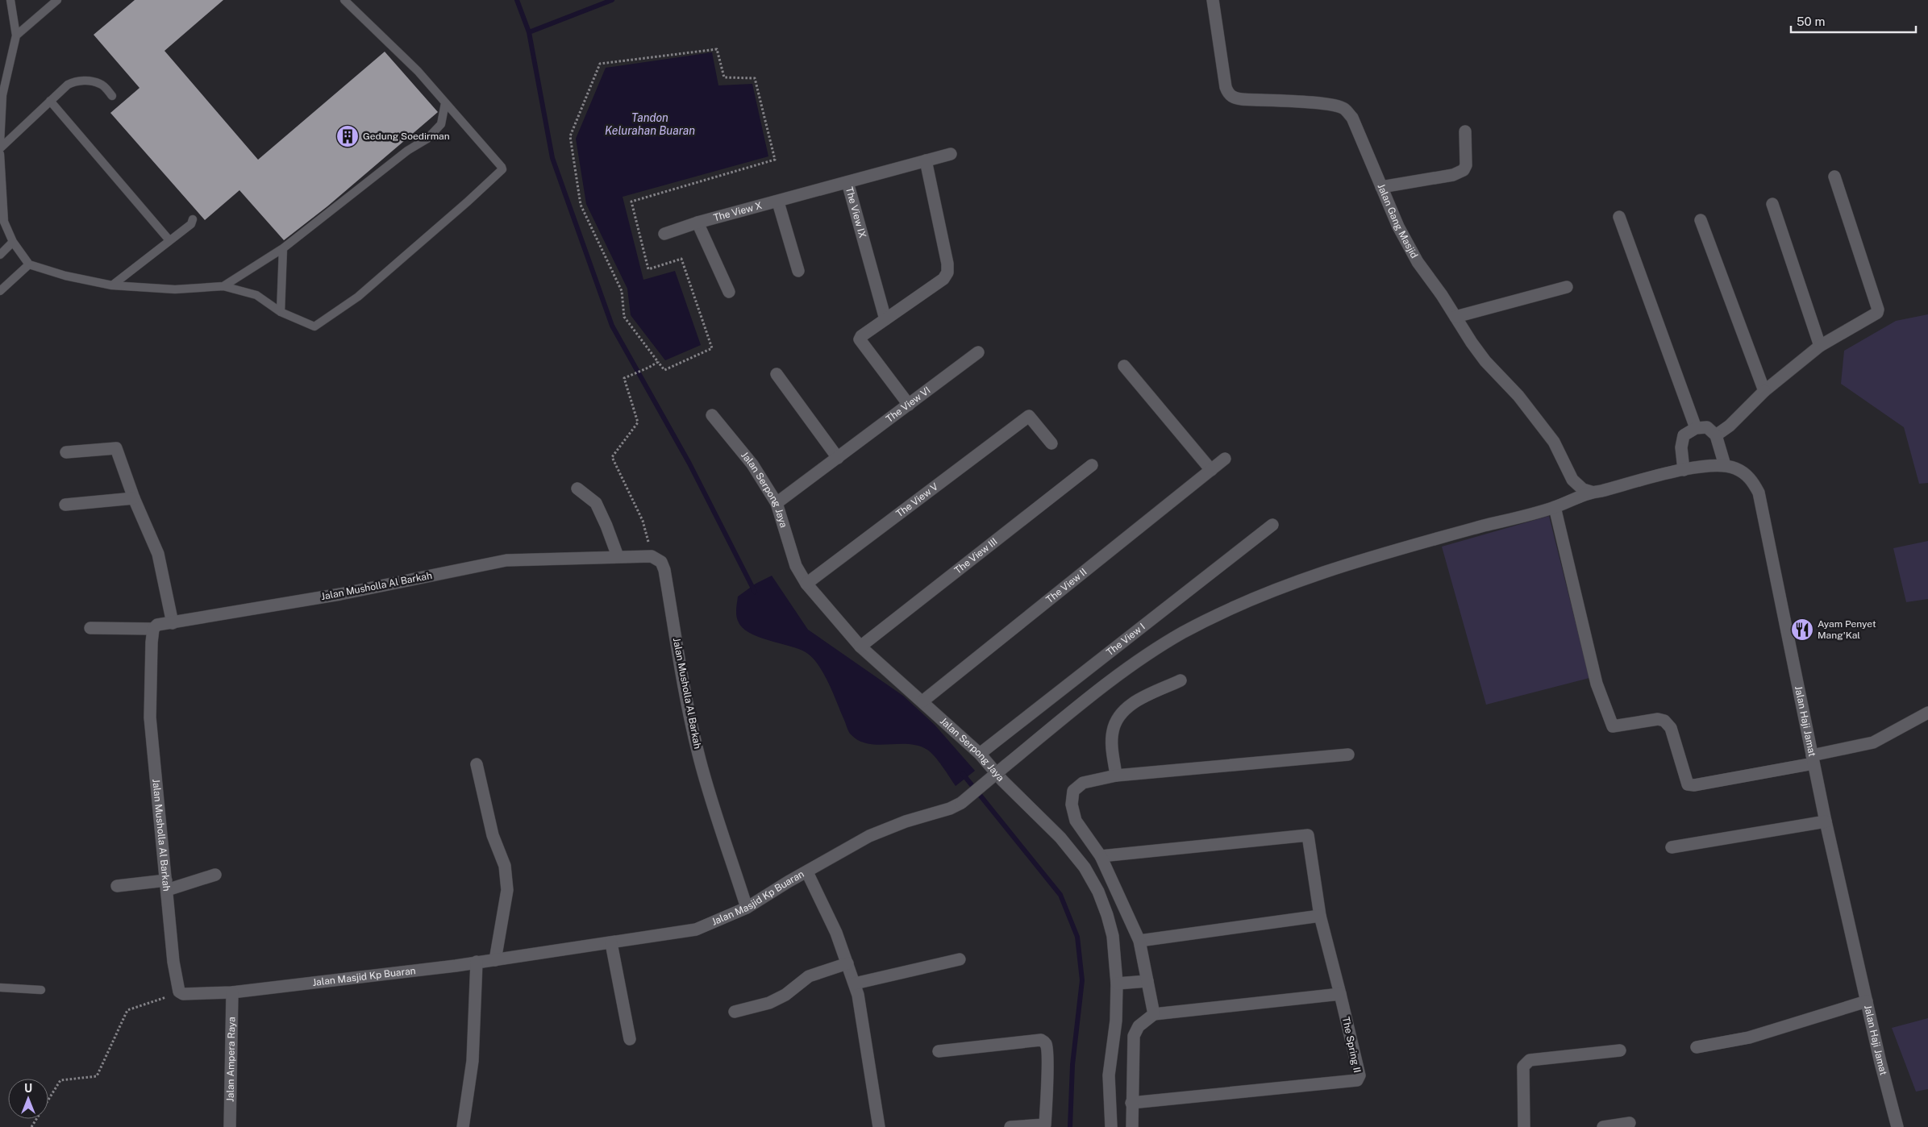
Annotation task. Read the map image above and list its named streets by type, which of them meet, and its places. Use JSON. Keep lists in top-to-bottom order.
{
  "streets": {
    "street": [
      "The View X",
      "The View IX",
      "Jalan Gang Masjid",
      "The View VI",
      "Jalan Serpong Jaya",
      "The View V",
      "The View III",
      "Jalan Musholla Al Barkah",
      "The View II",
      "The View I",
      "Jalan Haji Jamat",
      "Jalan Masjid Kp Buaran",
      "The Spring II",
      "Jalan Ampera Raya"
    ]
  },
  "crossings": [
    ["The View X", "The View IX"],
    ["Jalan Gang Masjid", "Jalan Haji Jamat"],
    ["The View VI", "Jalan Serpong Jaya"],
    ["Jalan Serpong Jaya", "The View V"],
    ["Jalan Serpong Jaya", "The View III"],
    ["Jalan Serpong Jaya", "The View II"],
    ["Jalan Serpong Jaya", "The View I"],
    ["Jalan Musholla Al Barkah", "Jalan Masjid Kp Buaran"],
    ["Jalan Haji Jamat", "Jalan Masjid Kp Buaran"],
    ["Jalan Masjid Kp Buaran", "Jalan Ampera Raya"]
  ],
  "water": ["Tandon Kelurahan Buaran"],
  "places": {
    "building": ["Gedung Soedirman"],
    "restaurant": ["Ayam Penyet Mang'Kal"]
  },
  "scale_bar": "50 m",
  "north": "top"
}
